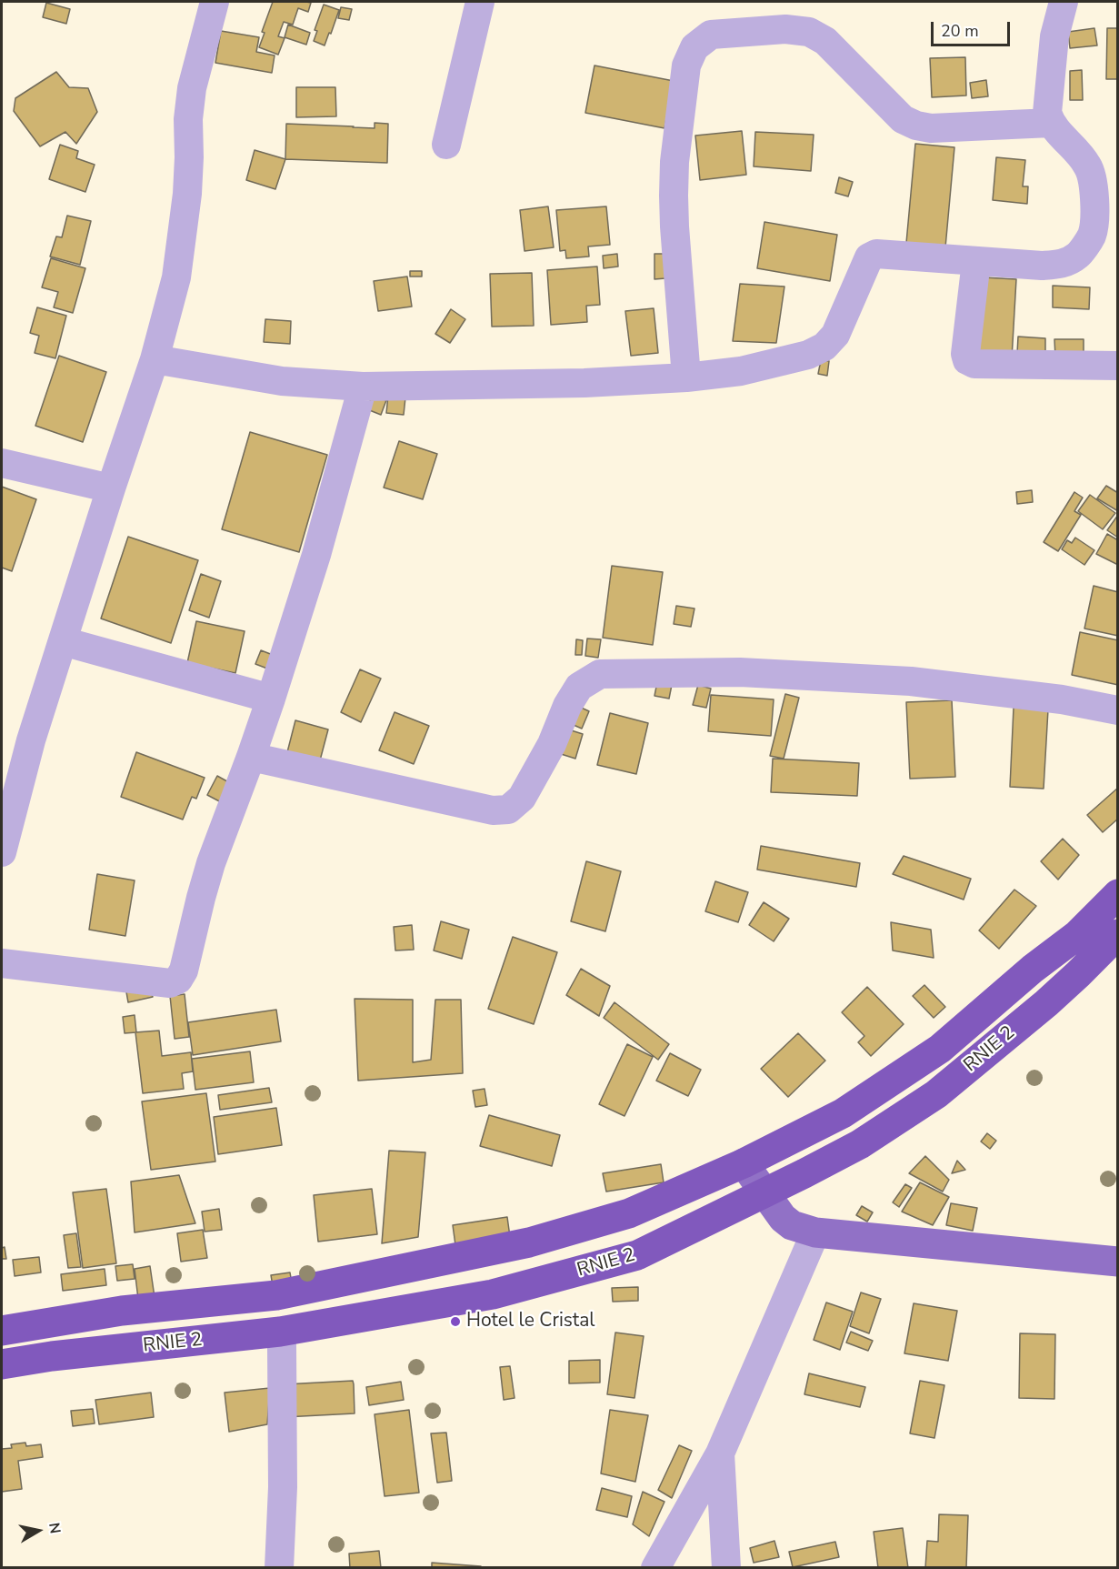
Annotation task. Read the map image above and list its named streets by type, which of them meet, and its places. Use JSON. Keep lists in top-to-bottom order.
{
  "streets": {
    "highway": ["RNIE 2"]
  },
  "places": ["Hotel le Cristal"],
  "scale_bar": "20 m",
  "north": "right"
}
